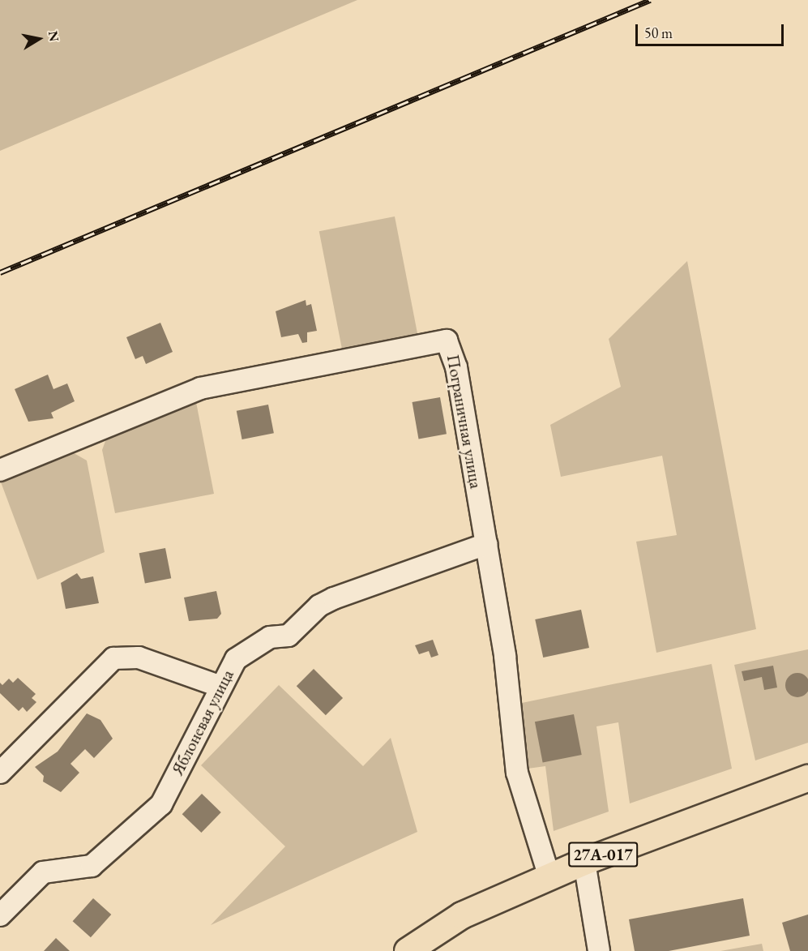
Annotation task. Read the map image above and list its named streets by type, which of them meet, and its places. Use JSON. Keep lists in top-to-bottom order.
{
  "streets": {
    "main road": ["27А-017"],
    "street": ["Пограничная улица", "Яблоневая улица"]
  },
  "crossings": [
    ["Пограничная улица", "Яблоневая улица"],
    ["Пограничная улица", "27А-017"]
  ],
  "scale_bar": "50 m",
  "north": "right"
}
